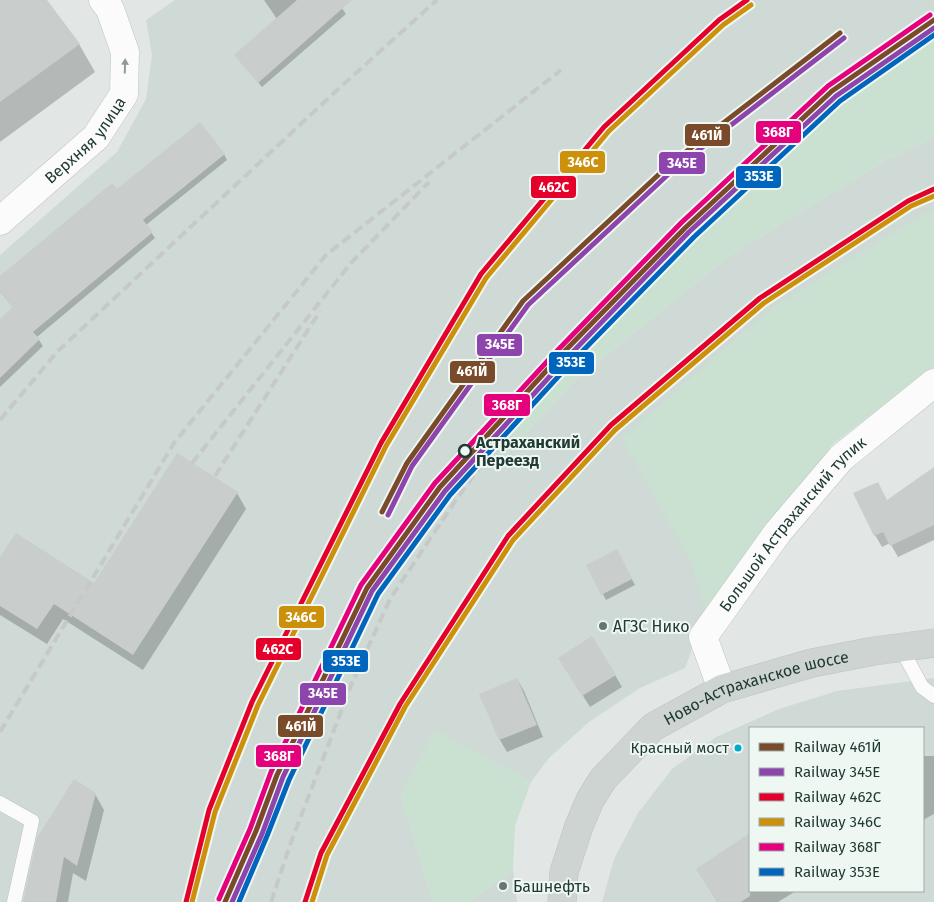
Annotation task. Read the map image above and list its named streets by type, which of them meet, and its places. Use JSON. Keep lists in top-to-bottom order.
{
  "streets": {
    "main road": ["Ново-Астраханское шоссе"],
    "street": ["Верхняя улица", "Большой Астраханский тупик"]
  },
  "crossings": [
    ["Большой Астраханский тупик", "Ново-Астраханское шоссе"]
  ],
  "one_way": ["Верхняя улица"],
  "places": [
    "Астраханский Переезд",
    "АГЗС Нико",
    "Красный мост",
    "Башнефть"
  ],
  "lines": [
    "rail line 462С",
    "rail line 346С",
    "rail line 368Г",
    "rail line 461Й",
    "rail line 345Е",
    "rail line 353Е"
  ],
  "legend": [
    "Railway 461Й",
    "Railway 345Е",
    "Railway 462С",
    "Railway 346С",
    "Railway 368Г",
    "Railway 353Е"
  ]
}
